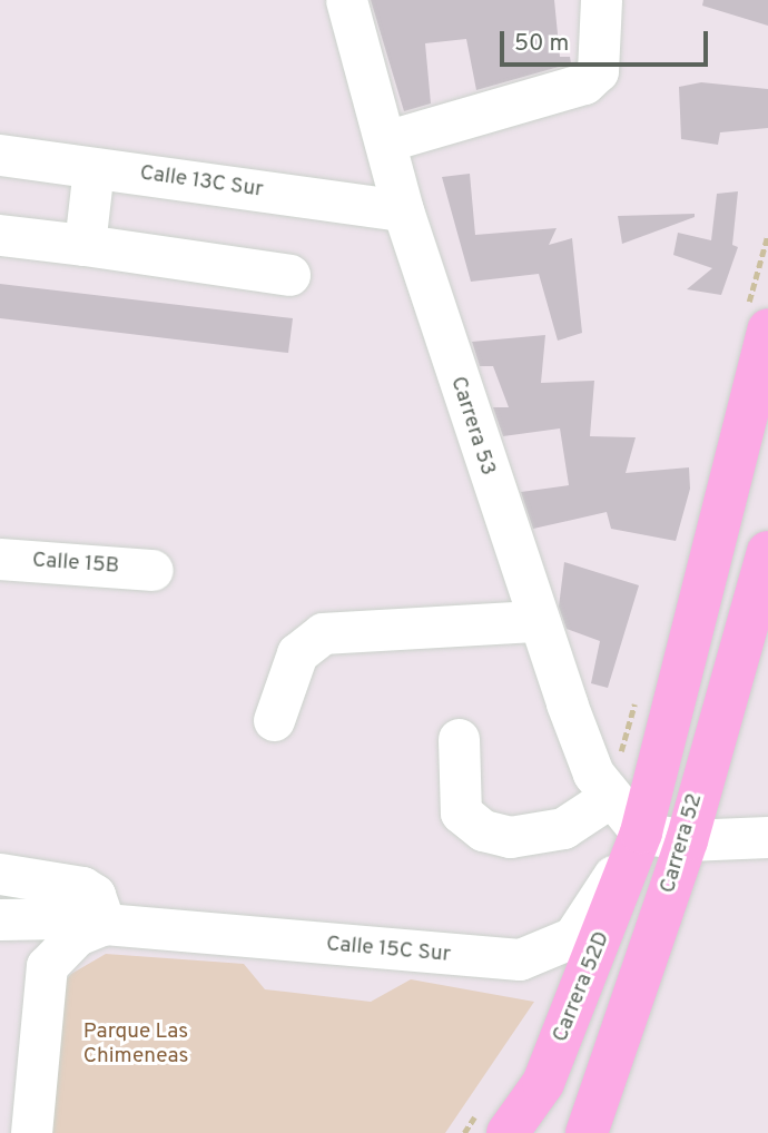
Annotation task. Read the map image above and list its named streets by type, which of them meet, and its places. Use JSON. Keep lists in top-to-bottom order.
{
  "streets": {
    "main road": ["Carrera 52", "Carrera 52D"],
    "street": [
      "Calle 13C Sur",
      "Carrera 53",
      "Calle 15B",
      "Calle 15C Sur"
    ]
  },
  "crossings": [
    ["Calle 13C Sur", "Carrera 53"],
    ["Carrera 53", "Carrera 52"],
    ["Carrera 53", "Calle 15C Sur"],
    ["Carrera 53", "Carrera 52D"],
    ["Carrera 52", "Calle 15C Sur"],
    ["Carrera 52", "Carrera 52D"],
    ["Calle 15C Sur", "Carrera 52D"]
  ],
  "parks": ["Parque Las Chimeneas"],
  "scale_bar": "50 m"
}
